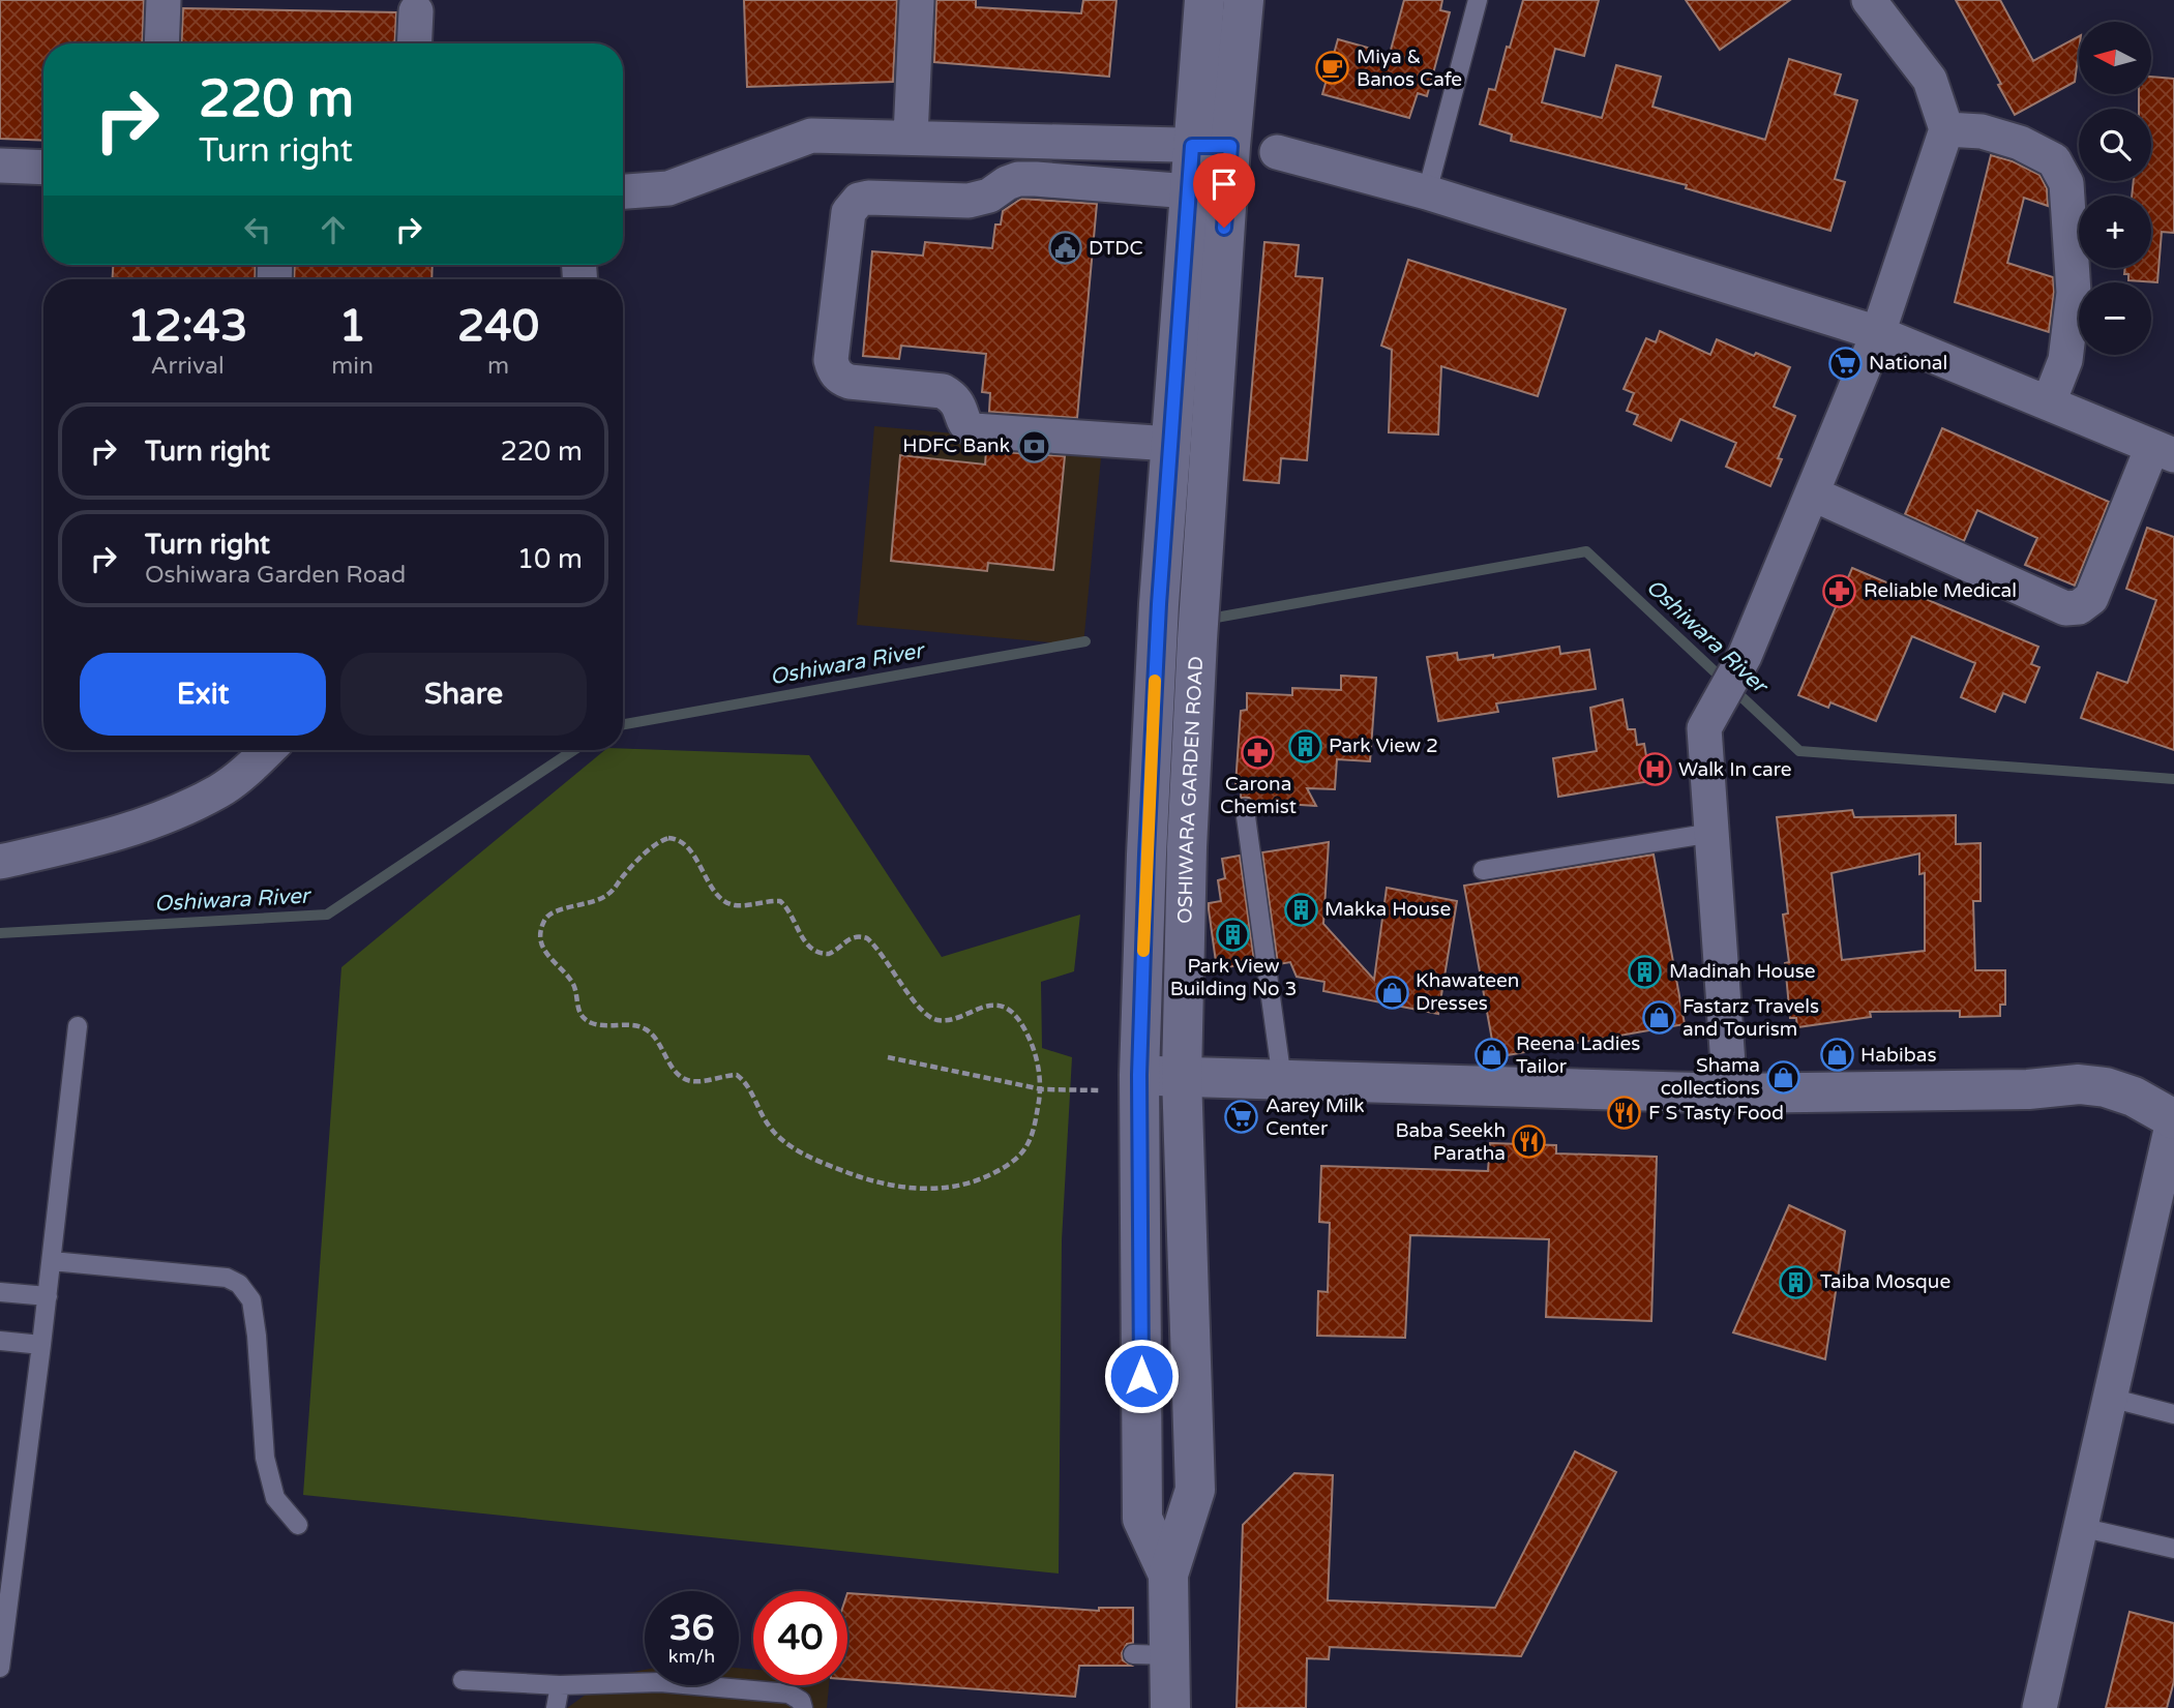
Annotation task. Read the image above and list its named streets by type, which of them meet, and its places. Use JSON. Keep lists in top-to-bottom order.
{
  "streets": {
    "street": ["OSHIWARA GARDEN ROAD"]
  },
  "water": ["Oshiwara River"],
  "places": {
    "cafe": ["Miya & Banos Cafe"],
    "public building": ["DTDC"],
    "supermarket": ["National", "Aarey Milk Center"],
    "bank": ["HDFC Bank"],
    "pharmacy": ["Reliable Medical", "Carona Chemist"],
    "building": [
      "Park View 2",
      "Makka House",
      "Park View Building No 3",
      "Madinah House",
      "Taiba Mosque"
    ],
    "hospital": ["Walk In care"],
    "shop": [
      "Khawateen Dresses",
      "Fastarz Travels and Tourism",
      "Reena Ladies Tailor",
      "Habibas",
      "Shama collections"
    ],
    "restaurant": ["F S Tasty Food", "Baba Seekh Paratha"]
  },
  "north": "left",
  "page": {
    "map_buttons": ["+", "−"],
    "turn": ["220 m", "Turn right"],
    "eta": [
      "12:43",
      "Arrival",
      "1",
      "min",
      "240",
      "m"
    ],
    "list": [
      {
        "name": "Turn right",
        "value": "220 m"
      },
      {
        "name": "Turn right",
        "note": "Oshiwara Garden Road",
        "value": "10 m"
      }
    ],
    "buttons": ["Exit", "Share"],
    "speed": "36 km/h",
    "limit": "40"
  }
}
